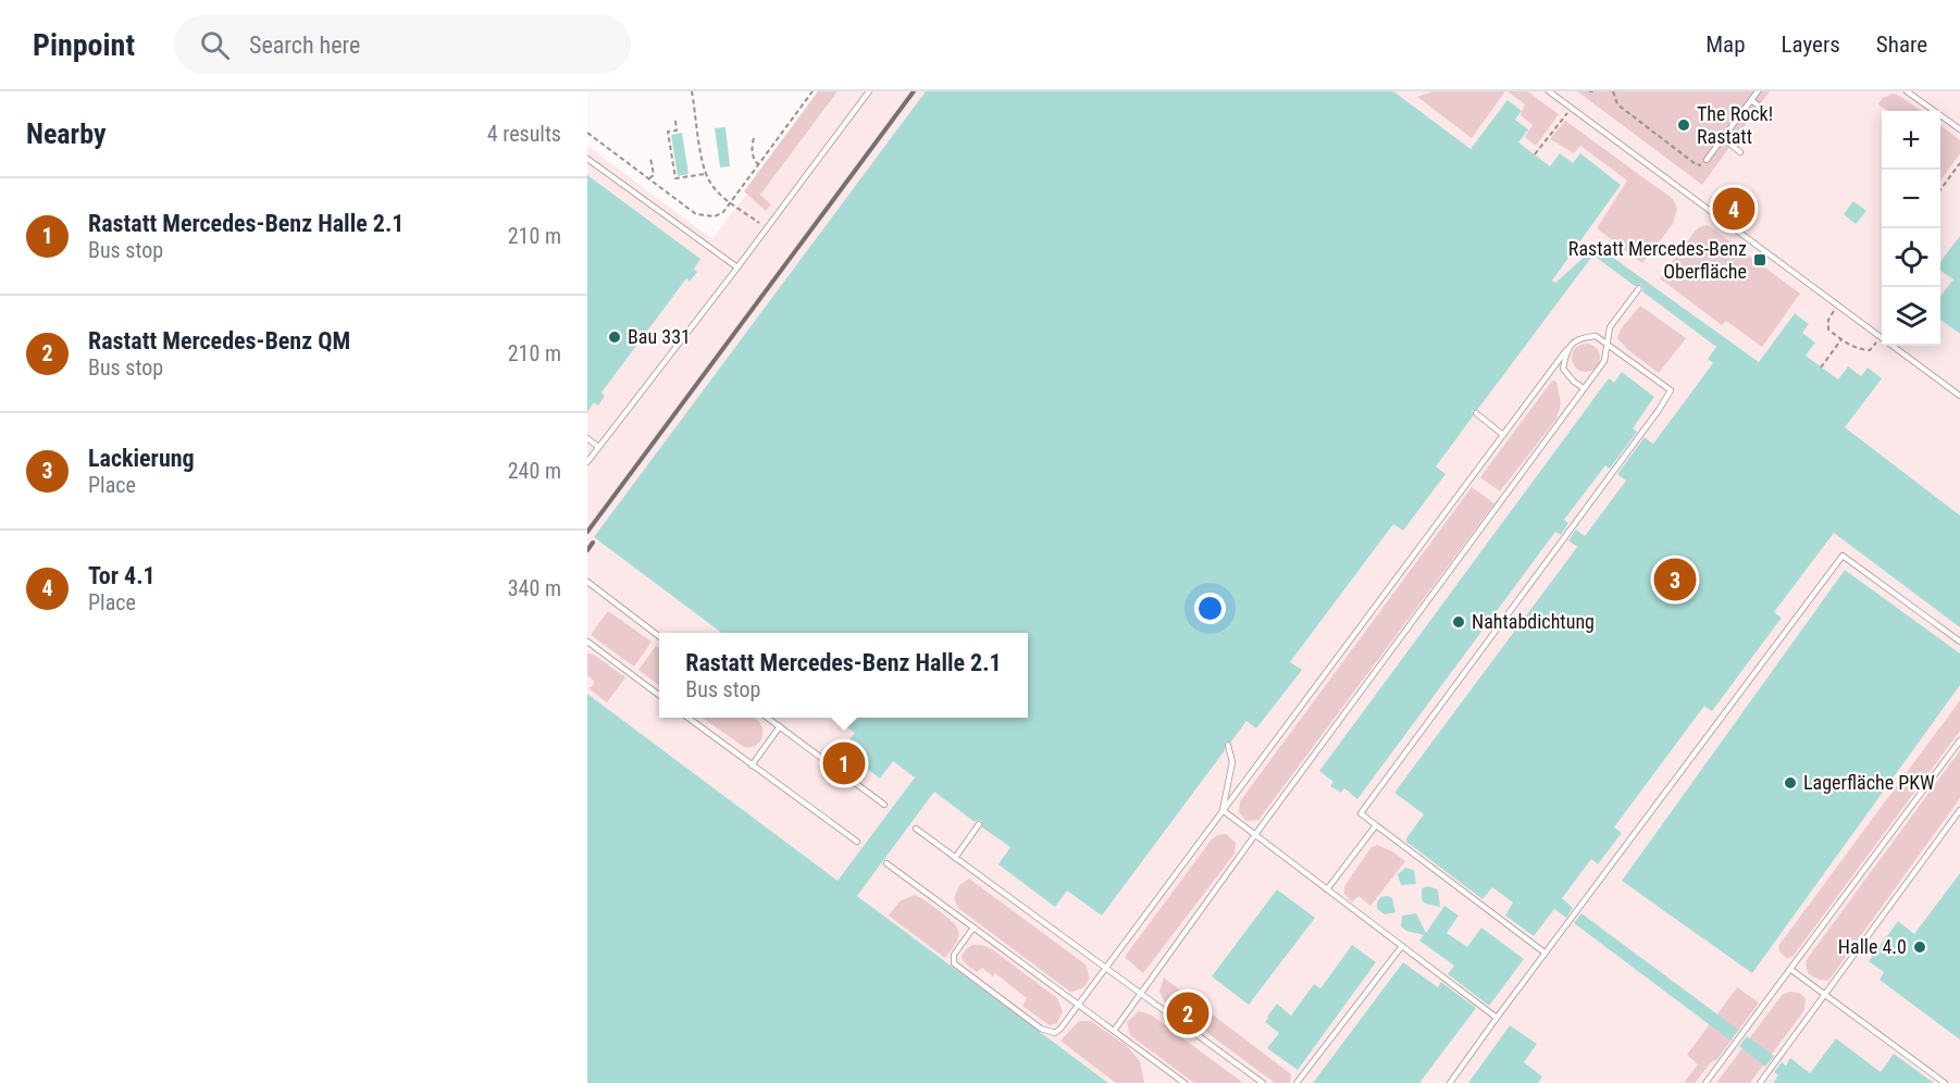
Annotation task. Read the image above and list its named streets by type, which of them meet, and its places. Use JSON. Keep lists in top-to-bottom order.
{
  "places": {
    "other": [
      "The Rock! Rastatt",
      "Bau 331",
      "Nahtabdichtung",
      "Lagerfläche PKW",
      "Halle 4.0"
    ],
    "transit": ["Rastatt Mercedes-Benz Oberfläche"]
  },
  "page": {
    "header": "Pinpoint",
    "search": "Search here",
    "nav": ["Map", "Layers", "Share"],
    "heading": ["Nearby", "4 results"],
    "map_buttons": ["+", "−"],
    "list": [
      {
        "mark": "1",
        "name": "Rastatt Mercedes-Benz Halle 2.1",
        "note": "Bus stop",
        "value": "210 m"
      },
      {
        "mark": "2",
        "name": "Rastatt Mercedes-Benz QM",
        "note": "Bus stop",
        "value": "210 m"
      },
      {
        "mark": "3",
        "name": "Lackierung",
        "note": "Place",
        "value": "240 m"
      },
      {
        "mark": "4",
        "name": "Tor 4.1",
        "note": "Place",
        "value": "340 m"
      }
    ],
    "pins": [
      "4",
      "3",
      "1",
      "2"
    ],
    "popup": ["Rastatt Mercedes-Benz Halle 2.1", "Bus stop"]
  }
}
